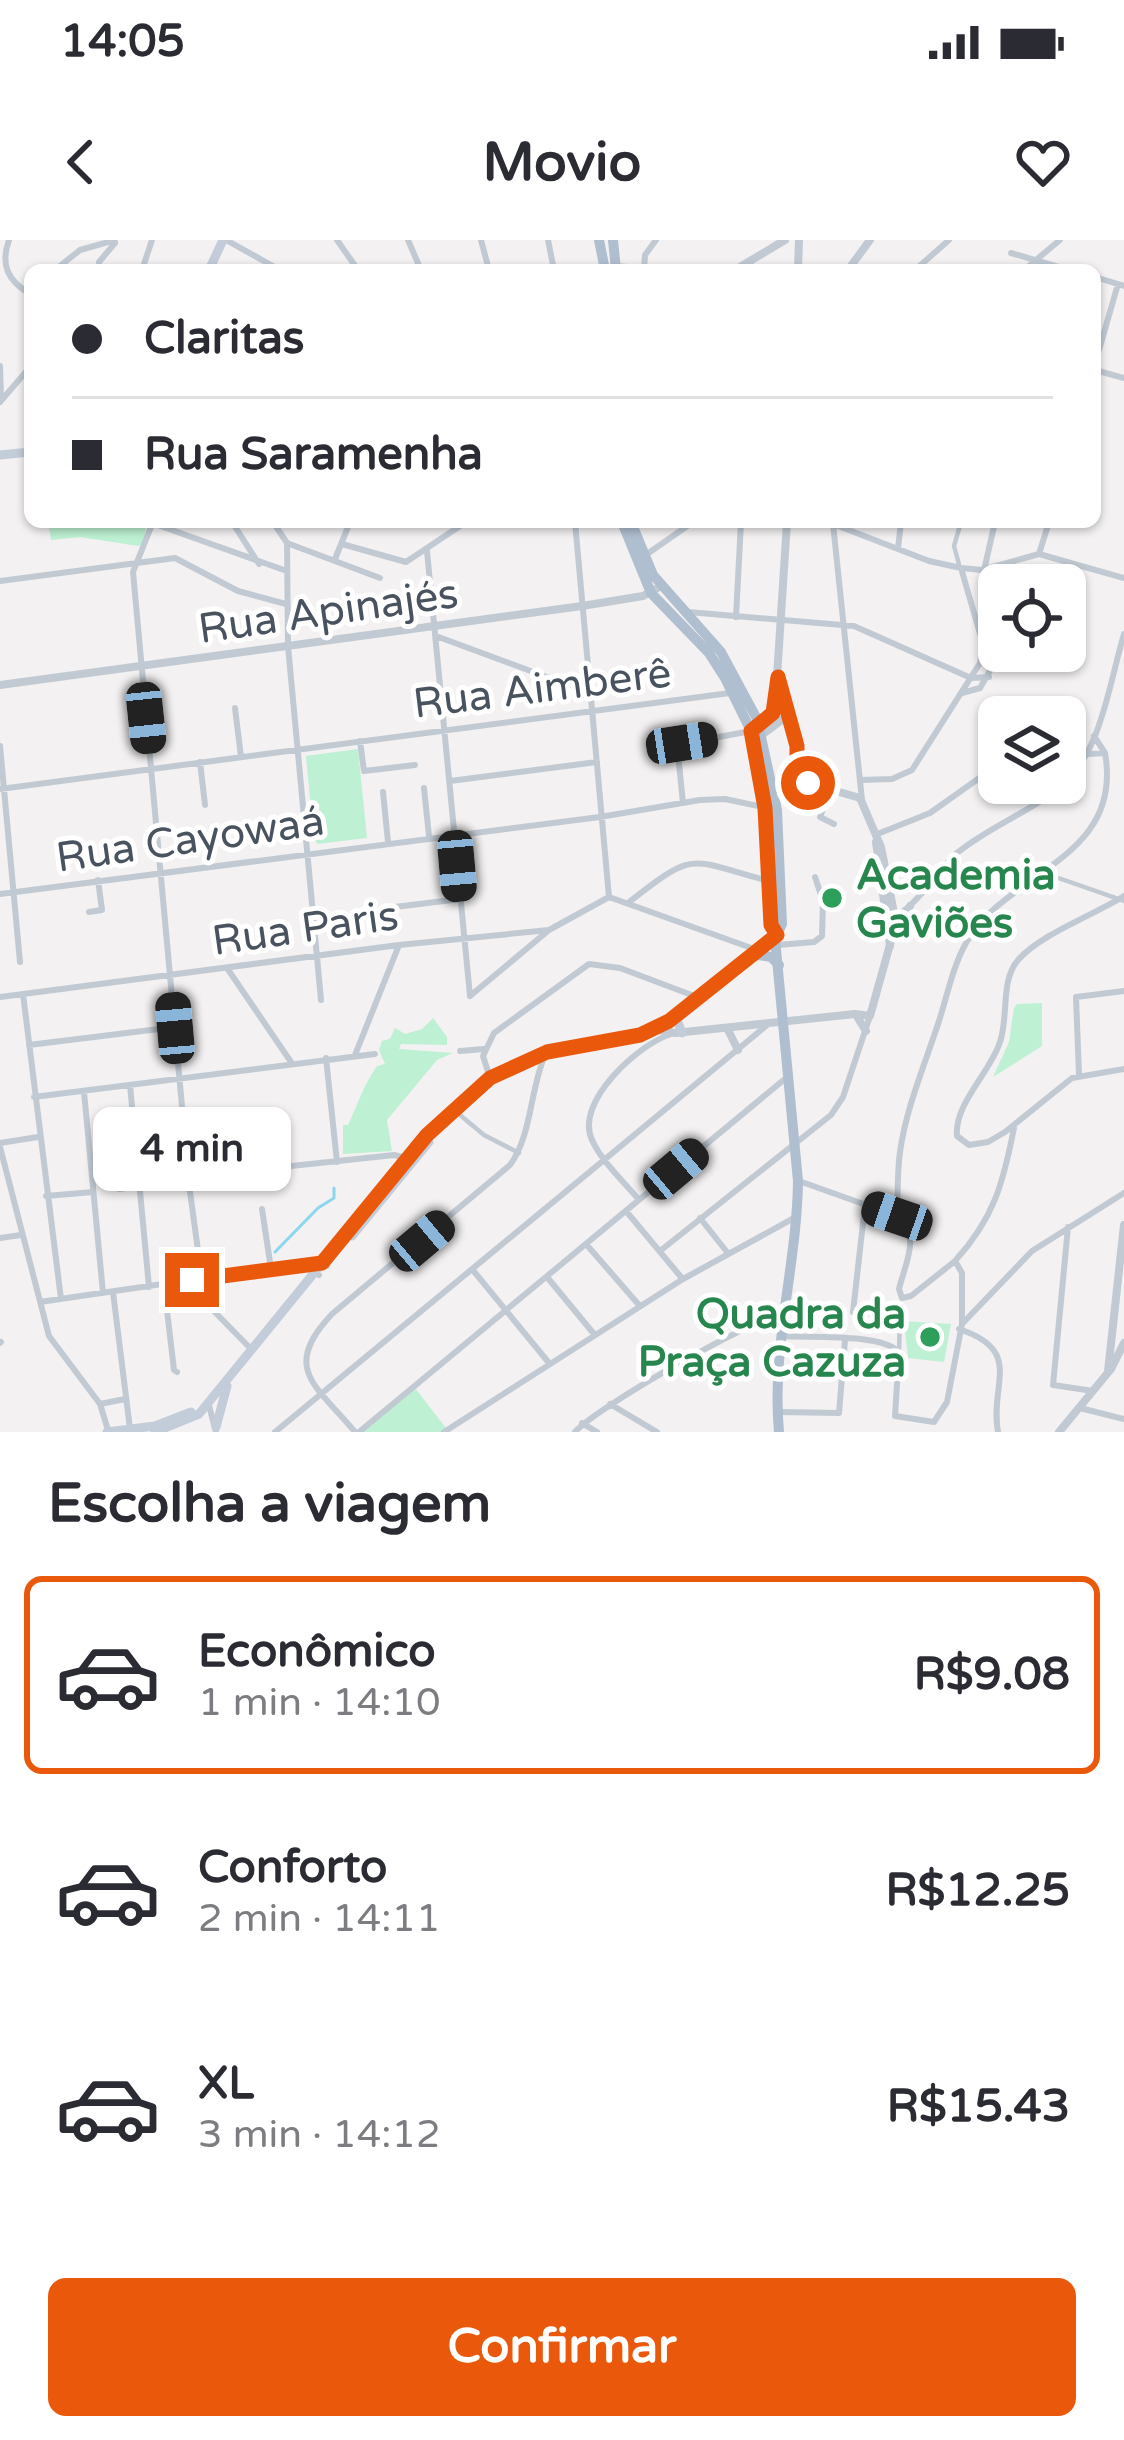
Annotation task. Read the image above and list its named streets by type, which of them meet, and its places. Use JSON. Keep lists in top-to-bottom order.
{
  "streets": {
    "street": [
      "Rua Apinajés",
      "Rua Aimberê",
      "Rua Cayowaá",
      "Rua Paris"
    ]
  },
  "places": ["Academia Gaviões", "Quadra da Praça Cazuza"],
  "page": {
    "status": "14:05",
    "header": "Movio",
    "banner": ["Claritas", "Rua Saramenha"],
    "bubble": "4 min",
    "heading": "Escolha a viagem",
    "list": [
      {
        "name": "Econômico",
        "note": "1 min · 14:10",
        "value": "R$9.08"
      },
      {
        "name": "Conforto",
        "note": "2 min · 14:11",
        "value": "R$12.25"
      },
      {
        "name": "XL",
        "note": "3 min · 14:12",
        "value": "R$15.43"
      }
    ],
    "buttons": "Confirmar"
  }
}
